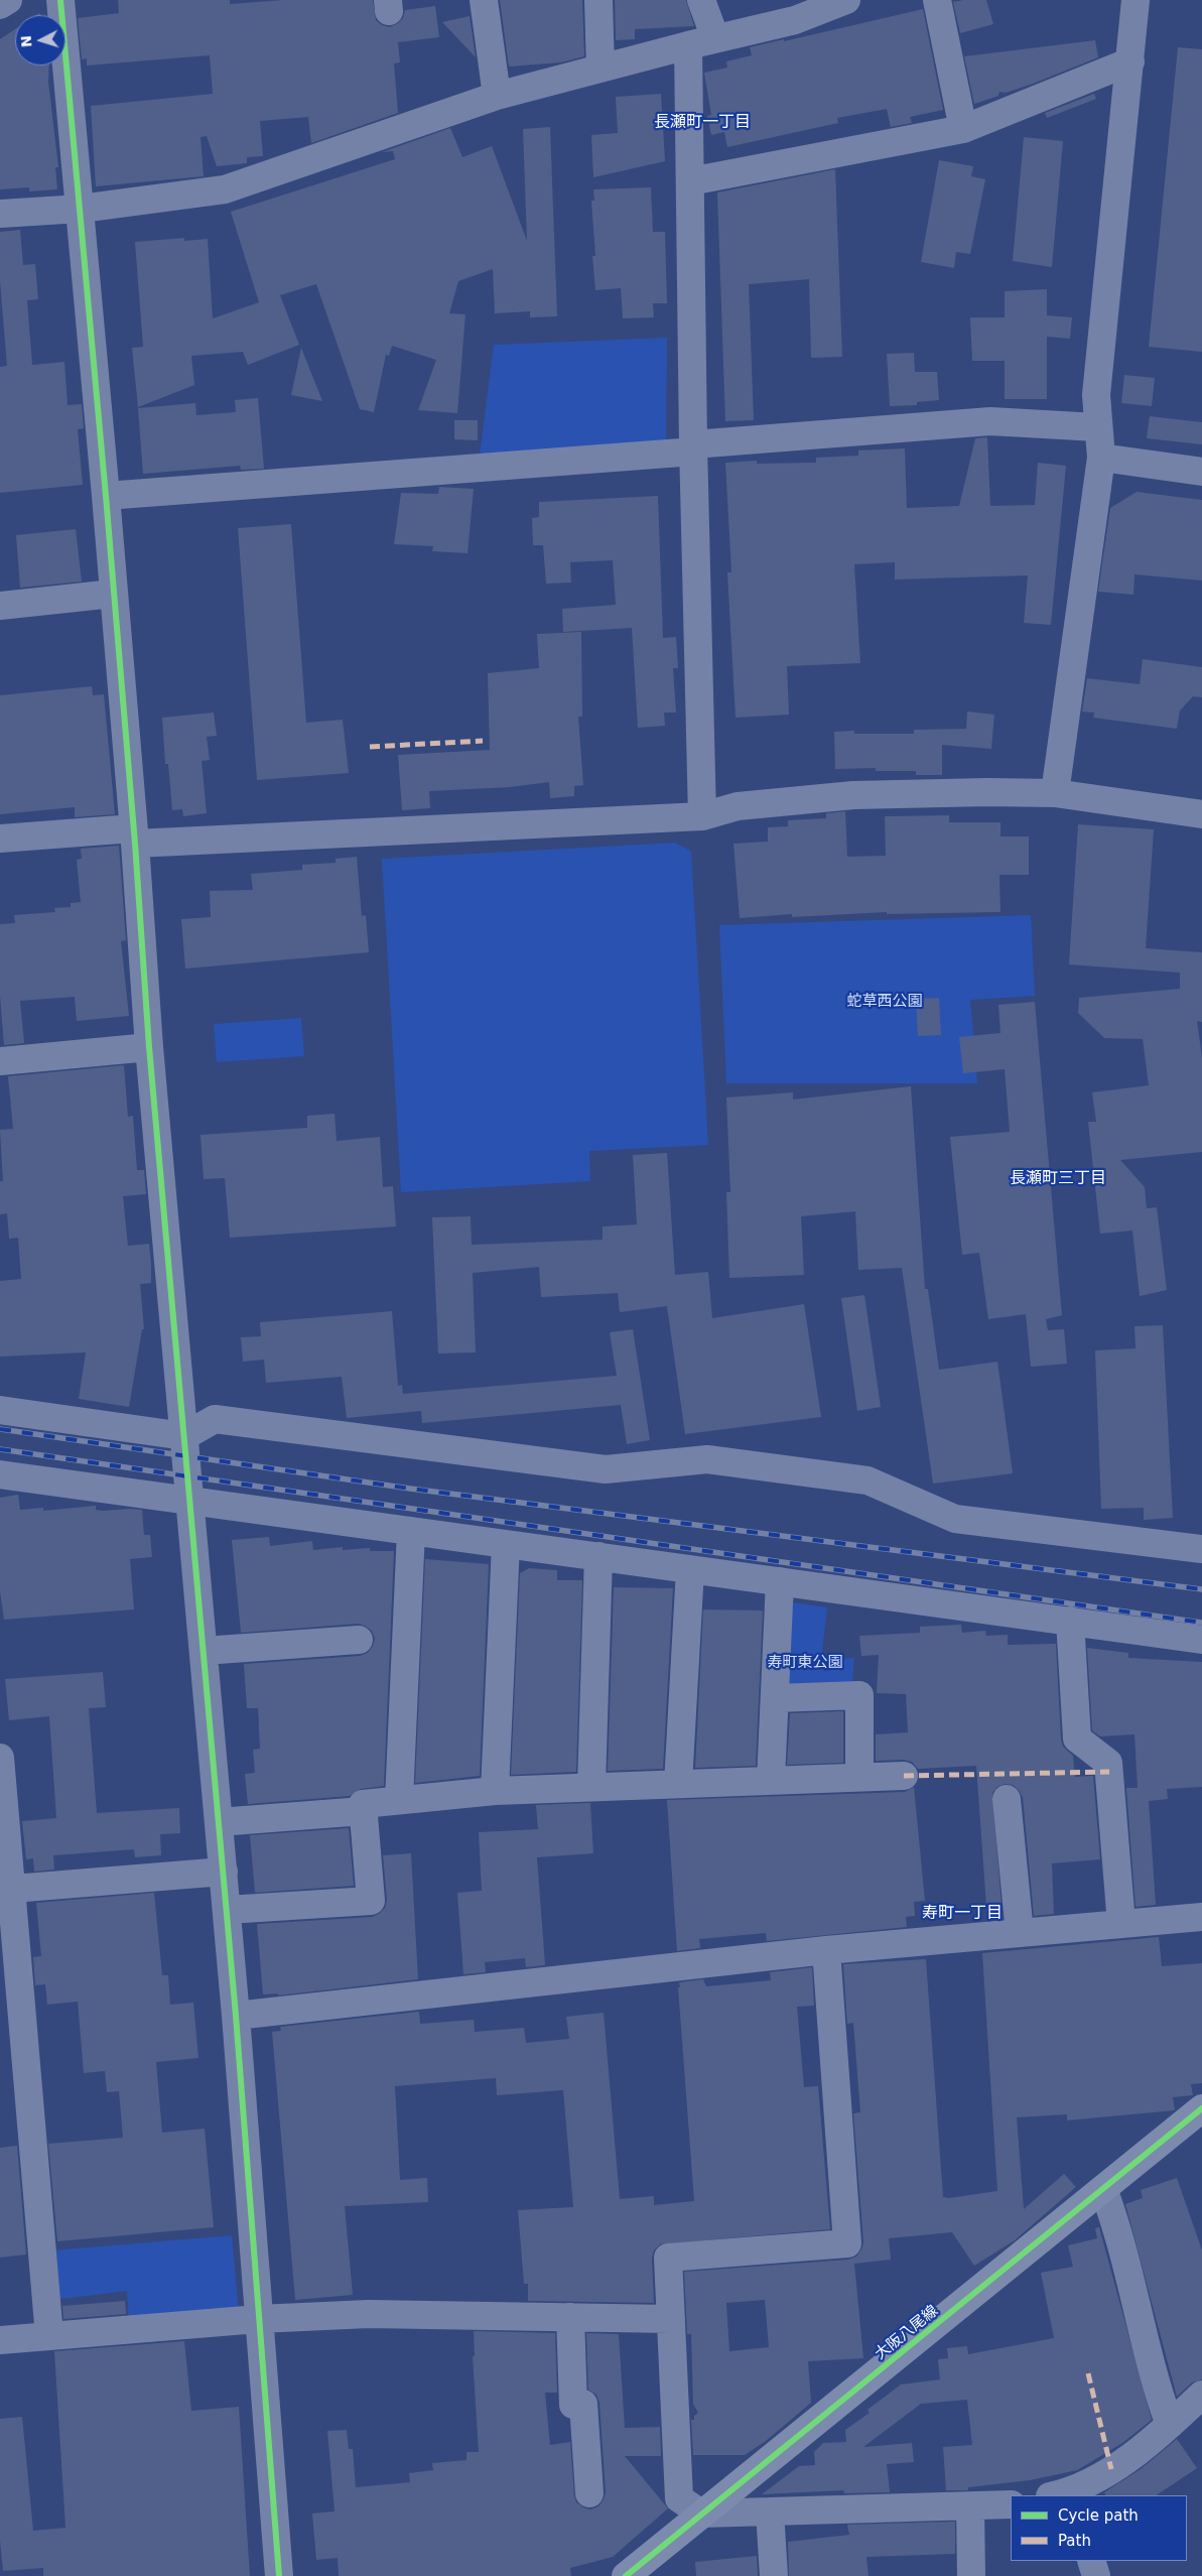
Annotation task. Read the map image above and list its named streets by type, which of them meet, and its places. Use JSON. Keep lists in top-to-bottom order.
{
  "streets": {
    "main road": ["大阪八尾線"]
  },
  "districts": ["長瀬町一丁目", "長瀬町三丁目", "寿町一丁目"],
  "parks": ["蛇草西公園", "寿町東公園"],
  "legend": ["Cycle path", "Path"],
  "north": "left"
}
